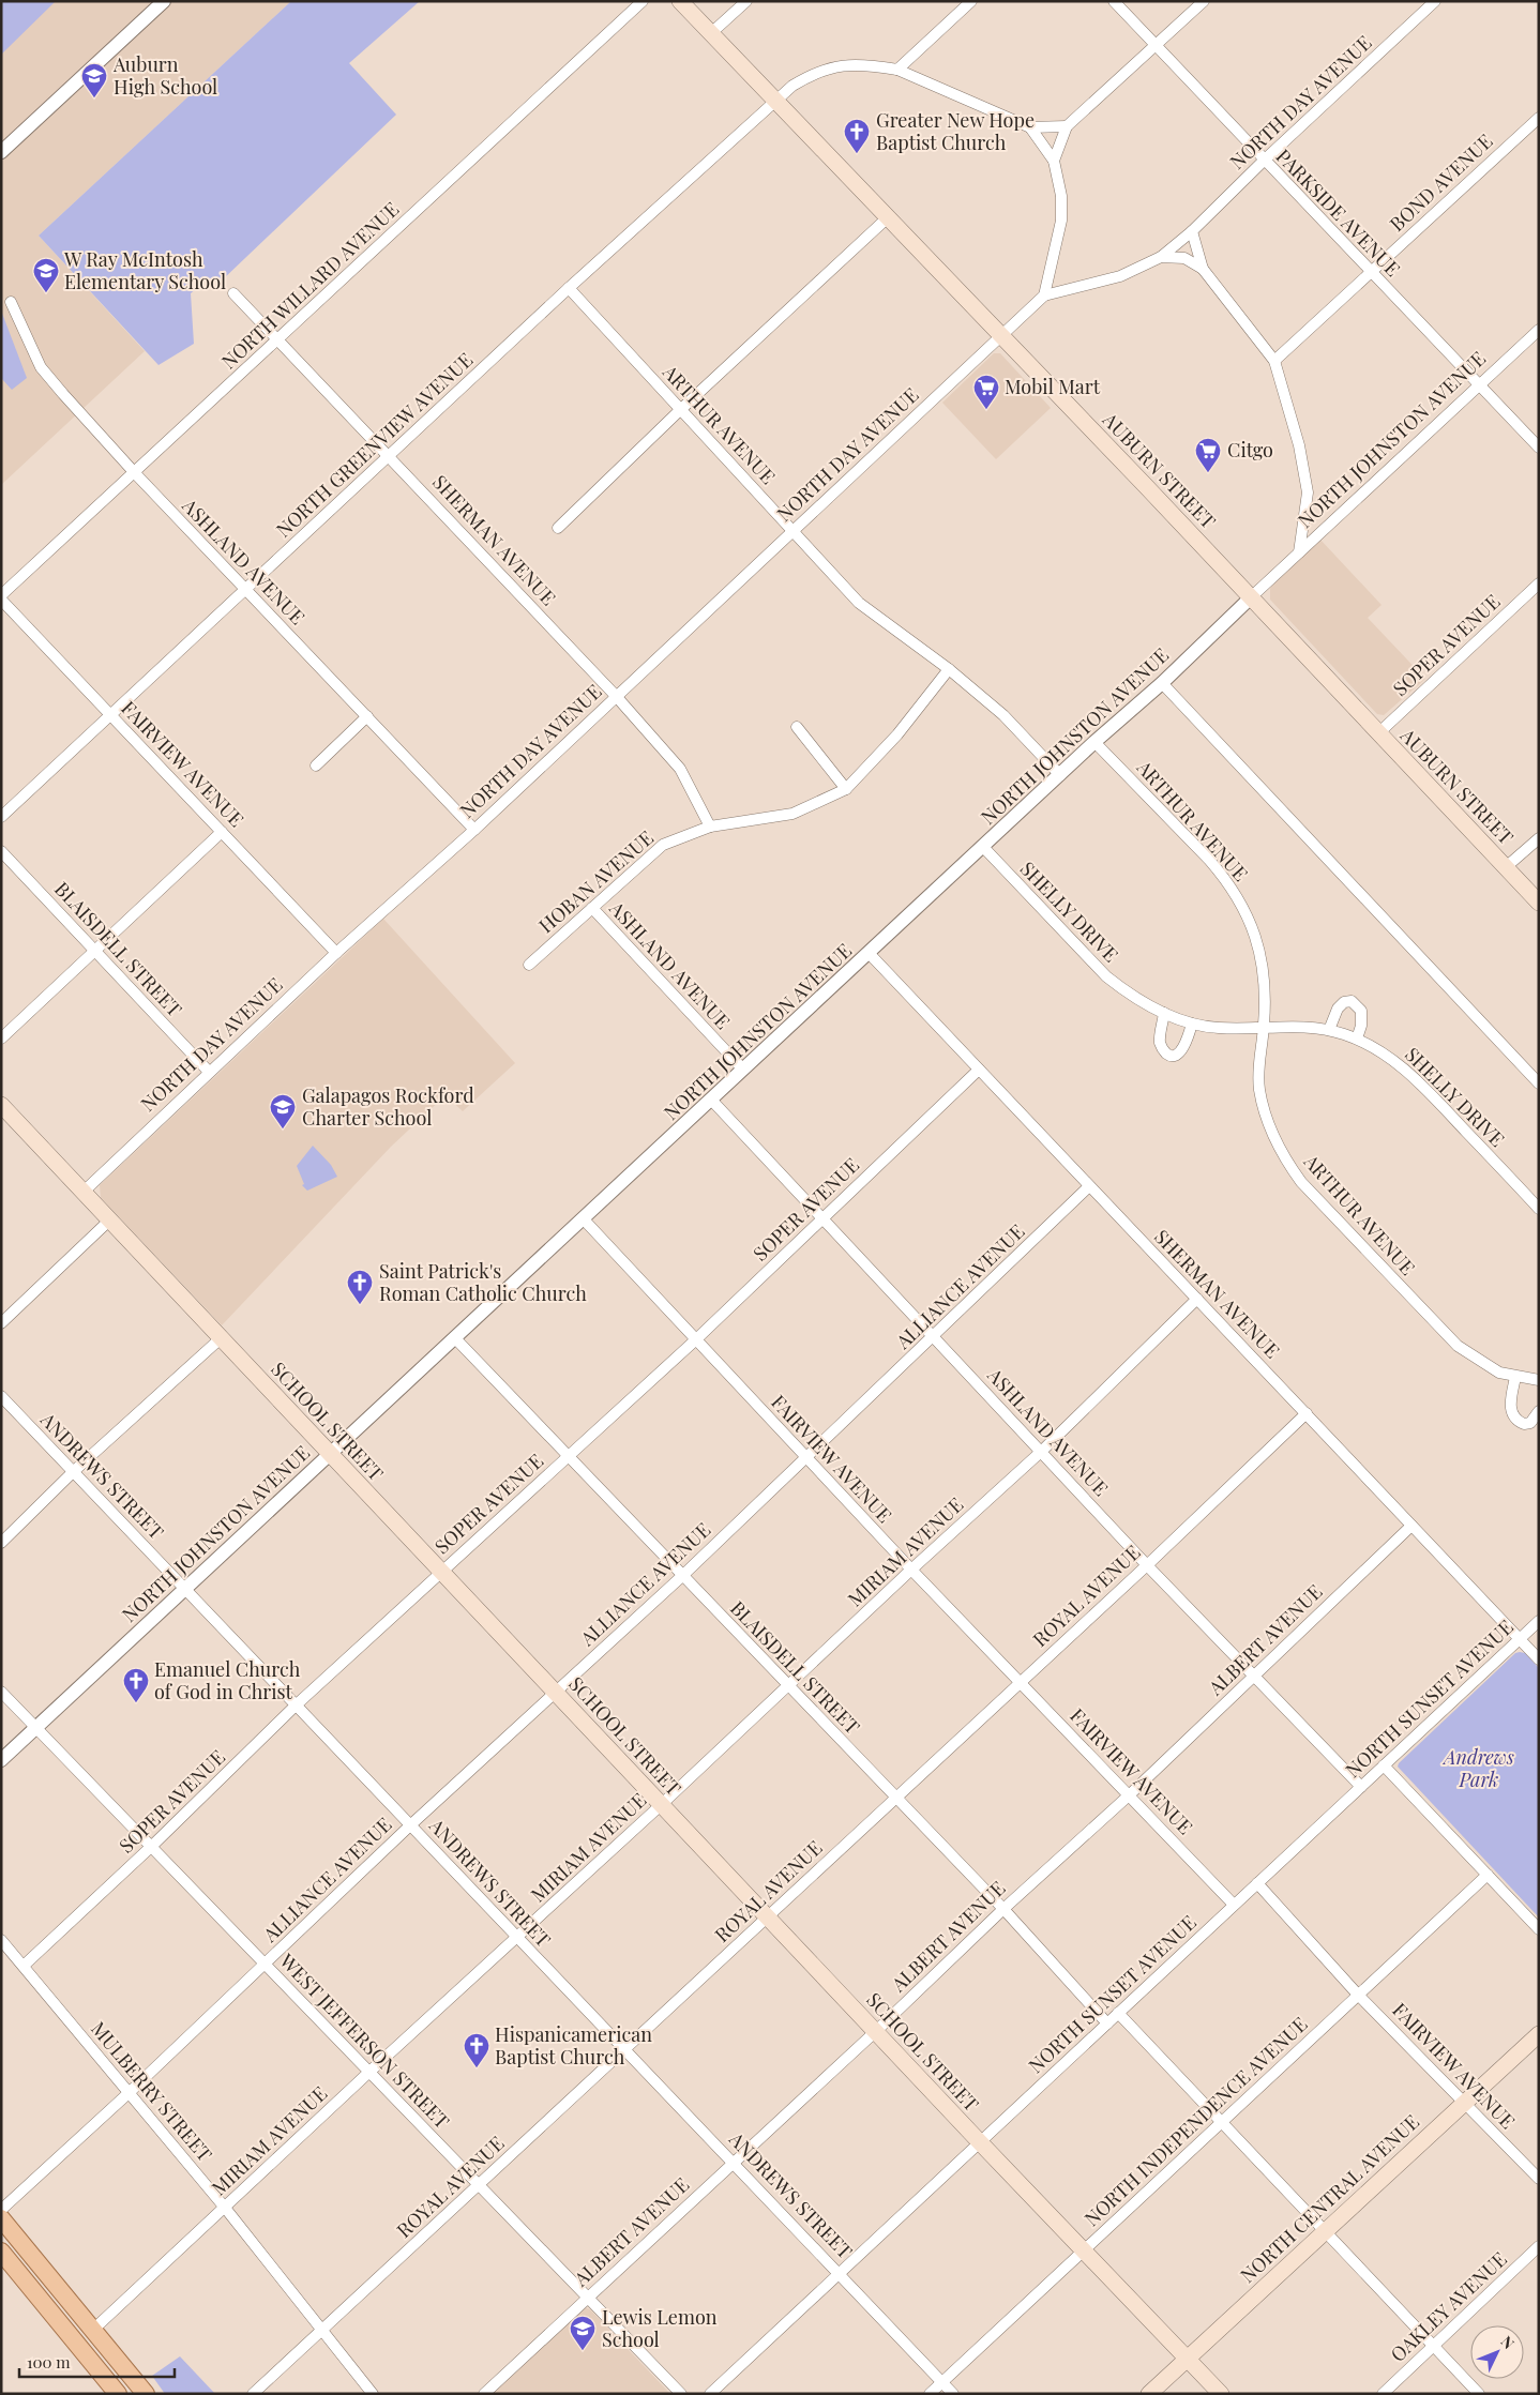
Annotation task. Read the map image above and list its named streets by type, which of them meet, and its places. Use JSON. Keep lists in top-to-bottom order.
{
  "streets": {
    "main road": ["AUBURN STREET", "SCHOOL STREET", "NORTH CENTRAL AVENUE"],
    "street": [
      "NORTH DAY AVENUE",
      "BOND AVENUE",
      "PARKSIDE AVENUE",
      "NORTH WILLARD AVENUE",
      "ARTHUR AVENUE",
      "NORTH JOHNSTON AVENUE",
      "NORTH GREENVIEW AVENUE",
      "SHERMAN AVENUE",
      "ASHLAND AVENUE",
      "SOPER AVENUE",
      "FAIRVIEW AVENUE",
      "HOBAN AVENUE",
      "SHELLY DRIVE",
      "BLAISDELL STREET",
      "ALLIANCE AVENUE",
      "ANDREWS STREET",
      "MIRIAM AVENUE",
      "ROYAL AVENUE",
      "ALBERT AVENUE",
      "NORTH SUNSET AVENUE",
      "WEST JEFFERSON STREET",
      "MULBERRY STREET",
      "NORTH INDEPENDENCE AVENUE",
      "OAKLEY AVENUE"
    ]
  },
  "crossings": [
    ["NORTH DAY AVENUE", "PARKSIDE AVENUE"],
    ["NORTH DAY AVENUE", "ARTHUR AVENUE"],
    ["NORTH DAY AVENUE", "AUBURN STREET"],
    ["NORTH DAY AVENUE", "SHERMAN AVENUE"],
    ["NORTH DAY AVENUE", "ASHLAND AVENUE"],
    ["NORTH DAY AVENUE", "FAIRVIEW AVENUE"],
    ["NORTH DAY AVENUE", "BLAISDELL STREET"],
    ["NORTH DAY AVENUE", "SCHOOL STREET"],
    ["BOND AVENUE", "PARKSIDE AVENUE"],
    ["PARKSIDE AVENUE", "NORTH JOHNSTON AVENUE"],
    ["NORTH WILLARD AVENUE", "SHERMAN AVENUE"],
    ["NORTH WILLARD AVENUE", "ASHLAND AVENUE"],
    ["ARTHUR AVENUE", "NORTH JOHNSTON AVENUE"],
    ["ARTHUR AVENUE", "NORTH GREENVIEW AVENUE"],
    ["ARTHUR AVENUE", "HOBAN AVENUE"],
    ["ARTHUR AVENUE", "SHELLY DRIVE"],
    ["NORTH JOHNSTON AVENUE", "AUBURN STREET"],
    ["NORTH JOHNSTON AVENUE", "SHERMAN AVENUE"],
    ["NORTH JOHNSTON AVENUE", "ASHLAND AVENUE"],
    ["NORTH JOHNSTON AVENUE", "FAIRVIEW AVENUE"],
    ["NORTH JOHNSTON AVENUE", "SHELLY DRIVE"],
    ["NORTH JOHNSTON AVENUE", "BLAISDELL STREET"],
    ["NORTH JOHNSTON AVENUE", "SCHOOL STREET"],
    ["NORTH JOHNSTON AVENUE", "ANDREWS STREET"],
    ["NORTH JOHNSTON AVENUE", "WEST JEFFERSON STREET"],
    ["NORTH GREENVIEW AVENUE", "AUBURN STREET"],
    ["NORTH GREENVIEW AVENUE", "SHERMAN AVENUE"],
    ["NORTH GREENVIEW AVENUE", "ASHLAND AVENUE"],
    ["NORTH GREENVIEW AVENUE", "FAIRVIEW AVENUE"],
    ["AUBURN STREET", "SOPER AVENUE"],
    ["SHERMAN AVENUE", "SOPER AVENUE"],
    ["SHERMAN AVENUE", "HOBAN AVENUE"],
    ["SHERMAN AVENUE", "ALLIANCE AVENUE"],
    ["SHERMAN AVENUE", "MIRIAM AVENUE"],
    ["SHERMAN AVENUE", "ROYAL AVENUE"],
    ["SHERMAN AVENUE", "ALBERT AVENUE"],
    ["SHERMAN AVENUE", "NORTH SUNSET AVENUE"],
    ["ASHLAND AVENUE", "SOPER AVENUE"],
    ["ASHLAND AVENUE", "HOBAN AVENUE"],
    ["ASHLAND AVENUE", "ALLIANCE AVENUE"],
    ["ASHLAND AVENUE", "MIRIAM AVENUE"],
    ["ASHLAND AVENUE", "ROYAL AVENUE"],
    ["ASHLAND AVENUE", "ALBERT AVENUE"],
    ["ASHLAND AVENUE", "NORTH SUNSET AVENUE"],
    ["SOPER AVENUE", "FAIRVIEW AVENUE"],
    ["SOPER AVENUE", "BLAISDELL STREET"],
    ["SOPER AVENUE", "SCHOOL STREET"],
    ["SOPER AVENUE", "ANDREWS STREET"],
    ["SOPER AVENUE", "WEST JEFFERSON STREET"],
    ["SOPER AVENUE", "MULBERRY STREET"],
    ["FAIRVIEW AVENUE", "ALLIANCE AVENUE"],
    ["FAIRVIEW AVENUE", "MIRIAM AVENUE"],
    ["FAIRVIEW AVENUE", "ROYAL AVENUE"],
    ["FAIRVIEW AVENUE", "ALBERT AVENUE"],
    ["FAIRVIEW AVENUE", "NORTH SUNSET AVENUE"],
    ["FAIRVIEW AVENUE", "NORTH INDEPENDENCE AVENUE"],
    ["FAIRVIEW AVENUE", "NORTH CENTRAL AVENUE"],
    ["BLAISDELL STREET", "ALLIANCE AVENUE"],
    ["BLAISDELL STREET", "MIRIAM AVENUE"],
    ["BLAISDELL STREET", "ROYAL AVENUE"],
    ["BLAISDELL STREET", "ALBERT AVENUE"],
    ["BLAISDELL STREET", "NORTH SUNSET AVENUE"],
    ["ALLIANCE AVENUE", "SCHOOL STREET"],
    ["ALLIANCE AVENUE", "ANDREWS STREET"],
    ["ALLIANCE AVENUE", "WEST JEFFERSON STREET"],
    ["ALLIANCE AVENUE", "MULBERRY STREET"],
    ["SCHOOL STREET", "MIRIAM AVENUE"],
    ["SCHOOL STREET", "ROYAL AVENUE"],
    ["SCHOOL STREET", "ALBERT AVENUE"],
    ["SCHOOL STREET", "NORTH SUNSET AVENUE"],
    ["SCHOOL STREET", "NORTH INDEPENDENCE AVENUE"],
    ["SCHOOL STREET", "NORTH CENTRAL AVENUE"],
    ["ANDREWS STREET", "MIRIAM AVENUE"],
    ["ANDREWS STREET", "ROYAL AVENUE"],
    ["ANDREWS STREET", "ALBERT AVENUE"],
    ["ANDREWS STREET", "NORTH SUNSET AVENUE"],
    ["ANDREWS STREET", "NORTH INDEPENDENCE AVENUE"],
    ["MIRIAM AVENUE", "WEST JEFFERSON STREET"],
    ["MIRIAM AVENUE", "MULBERRY STREET"],
    ["ROYAL AVENUE", "WEST JEFFERSON STREET"],
    ["ROYAL AVENUE", "MULBERRY STREET"],
    ["ALBERT AVENUE", "WEST JEFFERSON STREET"]
  ],
  "parks": ["Andrews Park"],
  "places": {
    "school or university": [
      "Auburn High School",
      "W Ray McIntosh Elementary School",
      "Galapagos Rockford Charter School",
      "Lewis Lemon School"
    ],
    "church": [
      "Greater New Hope Baptist Church",
      "Saint Patrick's Roman Catholic Church",
      "Emanuel Church of God in Christ",
      "Hispanicamerican Baptist Church"
    ],
    "supermarket": ["Mobil Mart", "Citgo"]
  },
  "scale_bar": "100 m",
  "north": "top right"
}
